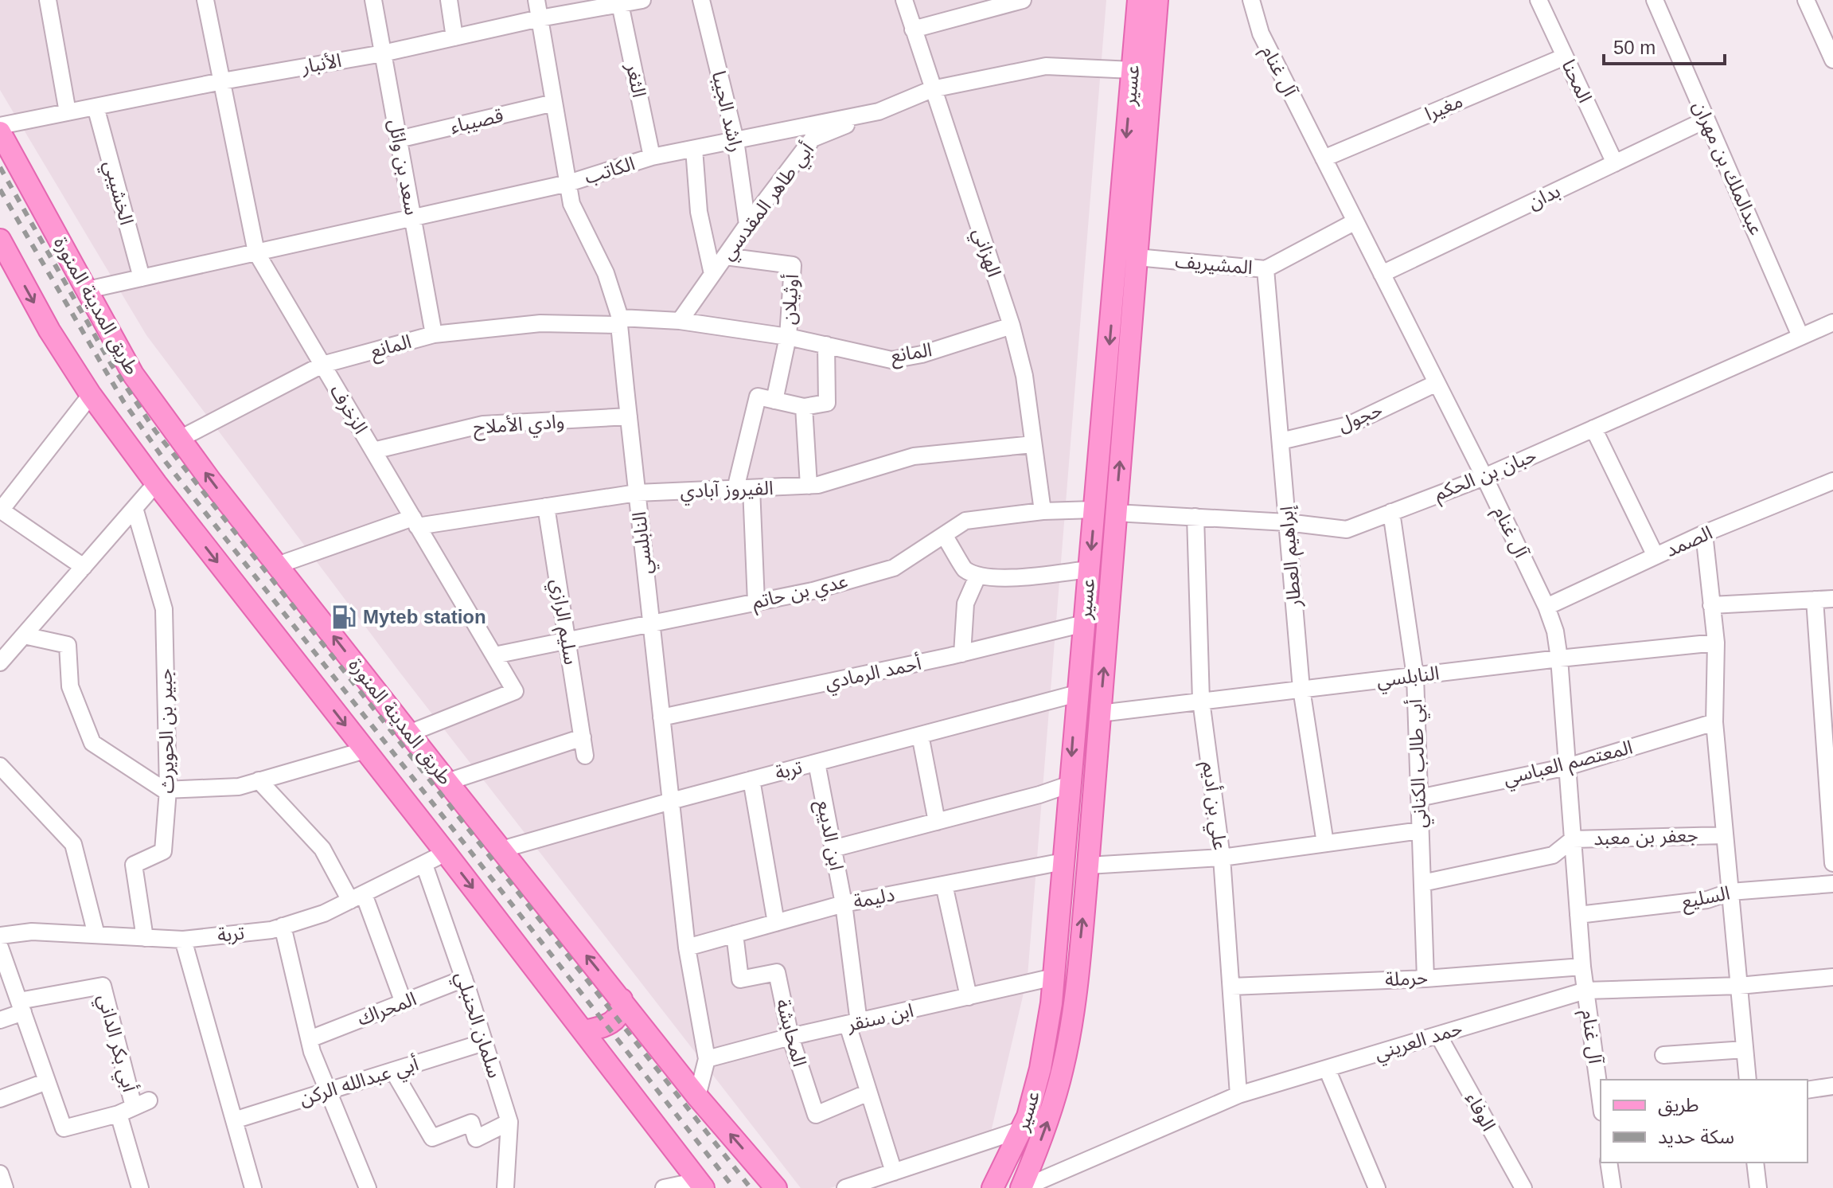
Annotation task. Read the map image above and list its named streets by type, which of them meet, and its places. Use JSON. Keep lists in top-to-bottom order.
{
  "streets": {
    "main road": ["عسير", "طريق المدينة المنورة"],
    "street": [
      "الأنبار",
      "آل غنام",
      "الثغر",
      "المحنا",
      "مغيرا",
      "راشد الجيبا",
      "قصيباء",
      "سعد بن وائل",
      "عبدالملك بن مهران",
      "الكاتب",
      "الخشيبي",
      "بدان",
      "أبي طاهر المقدسي",
      "الهزاني",
      "المشيريف",
      "أوثيلان",
      "المانع",
      "الزخرف",
      "حجول",
      "وادي الأملاح",
      "حبان بن الحكم",
      "الفيروز آبادي",
      "الصمد",
      "النابلسي",
      "إبراهيم العطار",
      "عدي بن حاتم",
      "سليم الرازي",
      "أحمد الرمادي",
      "جبير بن الحويرث",
      "المعتصم العباسي",
      "أبي طالب الكناني",
      "تربة",
      "علي بن أديم",
      "ابن الديبع",
      "جعفر بن معبد",
      "السليع",
      "دليمة",
      "حرملة",
      "المحراك",
      "ابن سنقر",
      "سلمان الحنبلي",
      "المحابشة",
      "حمد العريني",
      "أبي بكر الداني",
      "أبي عبدالله الركن",
      "الوفاء"
    ]
  },
  "crossings": [
    ["الأنبار", "الثغر"],
    ["الأنبار", "سعد بن وائل"],
    ["الأنبار", "الخشيبي"],
    ["الأنبار", "الزخرف"],
    ["الأنبار", "النابلسي"],
    ["آل غنام", "مغيرا"],
    ["آل غنام", "بدان"],
    ["آل غنام", "المشيريف"],
    ["آل غنام", "حجول"],
    ["آل غنام", "حبان بن الحكم"],
    ["آل غنام", "الصمد"],
    ["آل غنام", "النابلسي"],
    ["آل غنام", "المعتصم العباسي"],
    ["آل غنام", "جعفر بن معبد"],
    ["آل غنام", "السليع"],
    ["آل غنام", "حرملة"],
    ["آل غنام", "حمد العريني"],
    ["الثغر", "الكاتب"],
    ["المحنا", "مغيرا"],
    ["المحنا", "بدان"],
    ["عسير", "الكاتب"],
    ["عسير", "المشيريف"],
    ["عسير", "حبان بن الحكم"],
    ["عسير", "النابلسي"],
    ["عسير", "عدي بن حاتم"],
    ["عسير", "أحمد الرمادي"],
    ["عسير", "تربة"],
    ["عسير", "دليمة"],
    ["عسير", "ابن سنقر"],
    ["عسير", "حمد العريني"],
    ["راشد الجيبا", "الكاتب"],
    ["راشد الجيبا", "أبي طاهر المقدسي"],
    ["قصيباء", "سعد بن وائل"],
    ["قصيباء", "النابلسي"],
    ["سعد بن وائل", "الكاتب"],
    ["سعد بن وائل", "المانع"],
    ["عبدالملك بن مهران", "بدان"],
    ["عبدالملك بن مهران", "حبان بن الحكم"],
    ["الكاتب", "الخشيبي"],
    ["الكاتب", "أبي طاهر المقدسي"],
    ["الكاتب", "الهزاني"],
    ["الكاتب", "طريق المدينة المنورة"],
    ["الكاتب", "الزخرف"],
    ["الكاتب", "النابلسي"],
    ["أبي طاهر المقدسي", "أوثيلان"],
    ["أبي طاهر المقدسي", "المانع"],
    ["الهزاني", "المانع"],
    ["الهزاني", "الفيروز آبادي"],
    ["الهزاني", "عدي بن حاتم"],
    ["المشيريف", "إبراهيم العطار"],
    ["أوثيلان", "المانع"],
    ["طريق المدينة المنورة", "المانع"],
    ["طريق المدينة المنورة", "الزخرف"],
    ["طريق المدينة المنورة", "الفيروز آبادي"],
    ["طريق المدينة المنورة", "النابلسي"],
    ["طريق المدينة المنورة", "تربة"],
    ["المانع", "الزخرف"],
    ["المانع", "النابلسي"],
    ["الزخرف", "وادي الأملاح"],
    ["الزخرف", "الفيروز آبادي"],
    ["الزخرف", "عدي بن حاتم"],
    ["حجول", "إبراهيم العطار"],
    ["وادي الأملاح", "النابلسي"],
    ["حبان بن الحكم", "إبراهيم العطار"],
    ["حبان بن الحكم", "أبي طالب الكناني"],
    ["حبان بن الحكم", "علي بن أديم"],
    ["الفيروز آبادي", "النابلسي"],
    ["الفيروز آبادي", "سليم الرازي"],
    ["النابلسي", "إبراهيم العطار"],
    ["النابلسي", "عدي بن حاتم"],
    ["النابلسي", "أحمد الرمادي"],
    ["النابلسي", "أبي طالب الكناني"],
    ["النابلسي", "تربة"],
    ["النابلسي", "علي بن أديم"],
    ["النابلسي", "دليمة"],
    ["النابلسي", "ابن سنقر"],
    ["عدي بن حاتم", "سليم الرازي"],
    ["جبير بن الحويرث", "تربة"],
    ["المعتصم العباسي", "أبي طالب الكناني"],
    ["أبي طالب الكناني", "جعفر بن معبد"],
    ["أبي طالب الكناني", "حرملة"],
    ["تربة", "ابن الديبع"],
    ["تربة", "سلمان الحنبلي"],
    ["علي بن أديم", "حرملة"],
    ["علي بن أديم", "حمد العريني"],
    ["ابن الديبع", "دليمة"],
    ["ابن الديبع", "ابن سنقر"],
    ["ابن الديبع", "المحابشة"],
    ["دليمة", "المحابشة"],
    ["المحراك", "سلمان الحنبلي"],
    ["ابن سنقر", "المحابشة"],
    ["سلمان الحنبلي", "أبي عبدالله الركن"],
    ["حمد العريني", "الوفاء"]
  ],
  "places": {
    "fuel station": ["Myteb station"]
  },
  "legend": ["طريق", "سكة حديد"],
  "scale_bar": "50 m"
}
